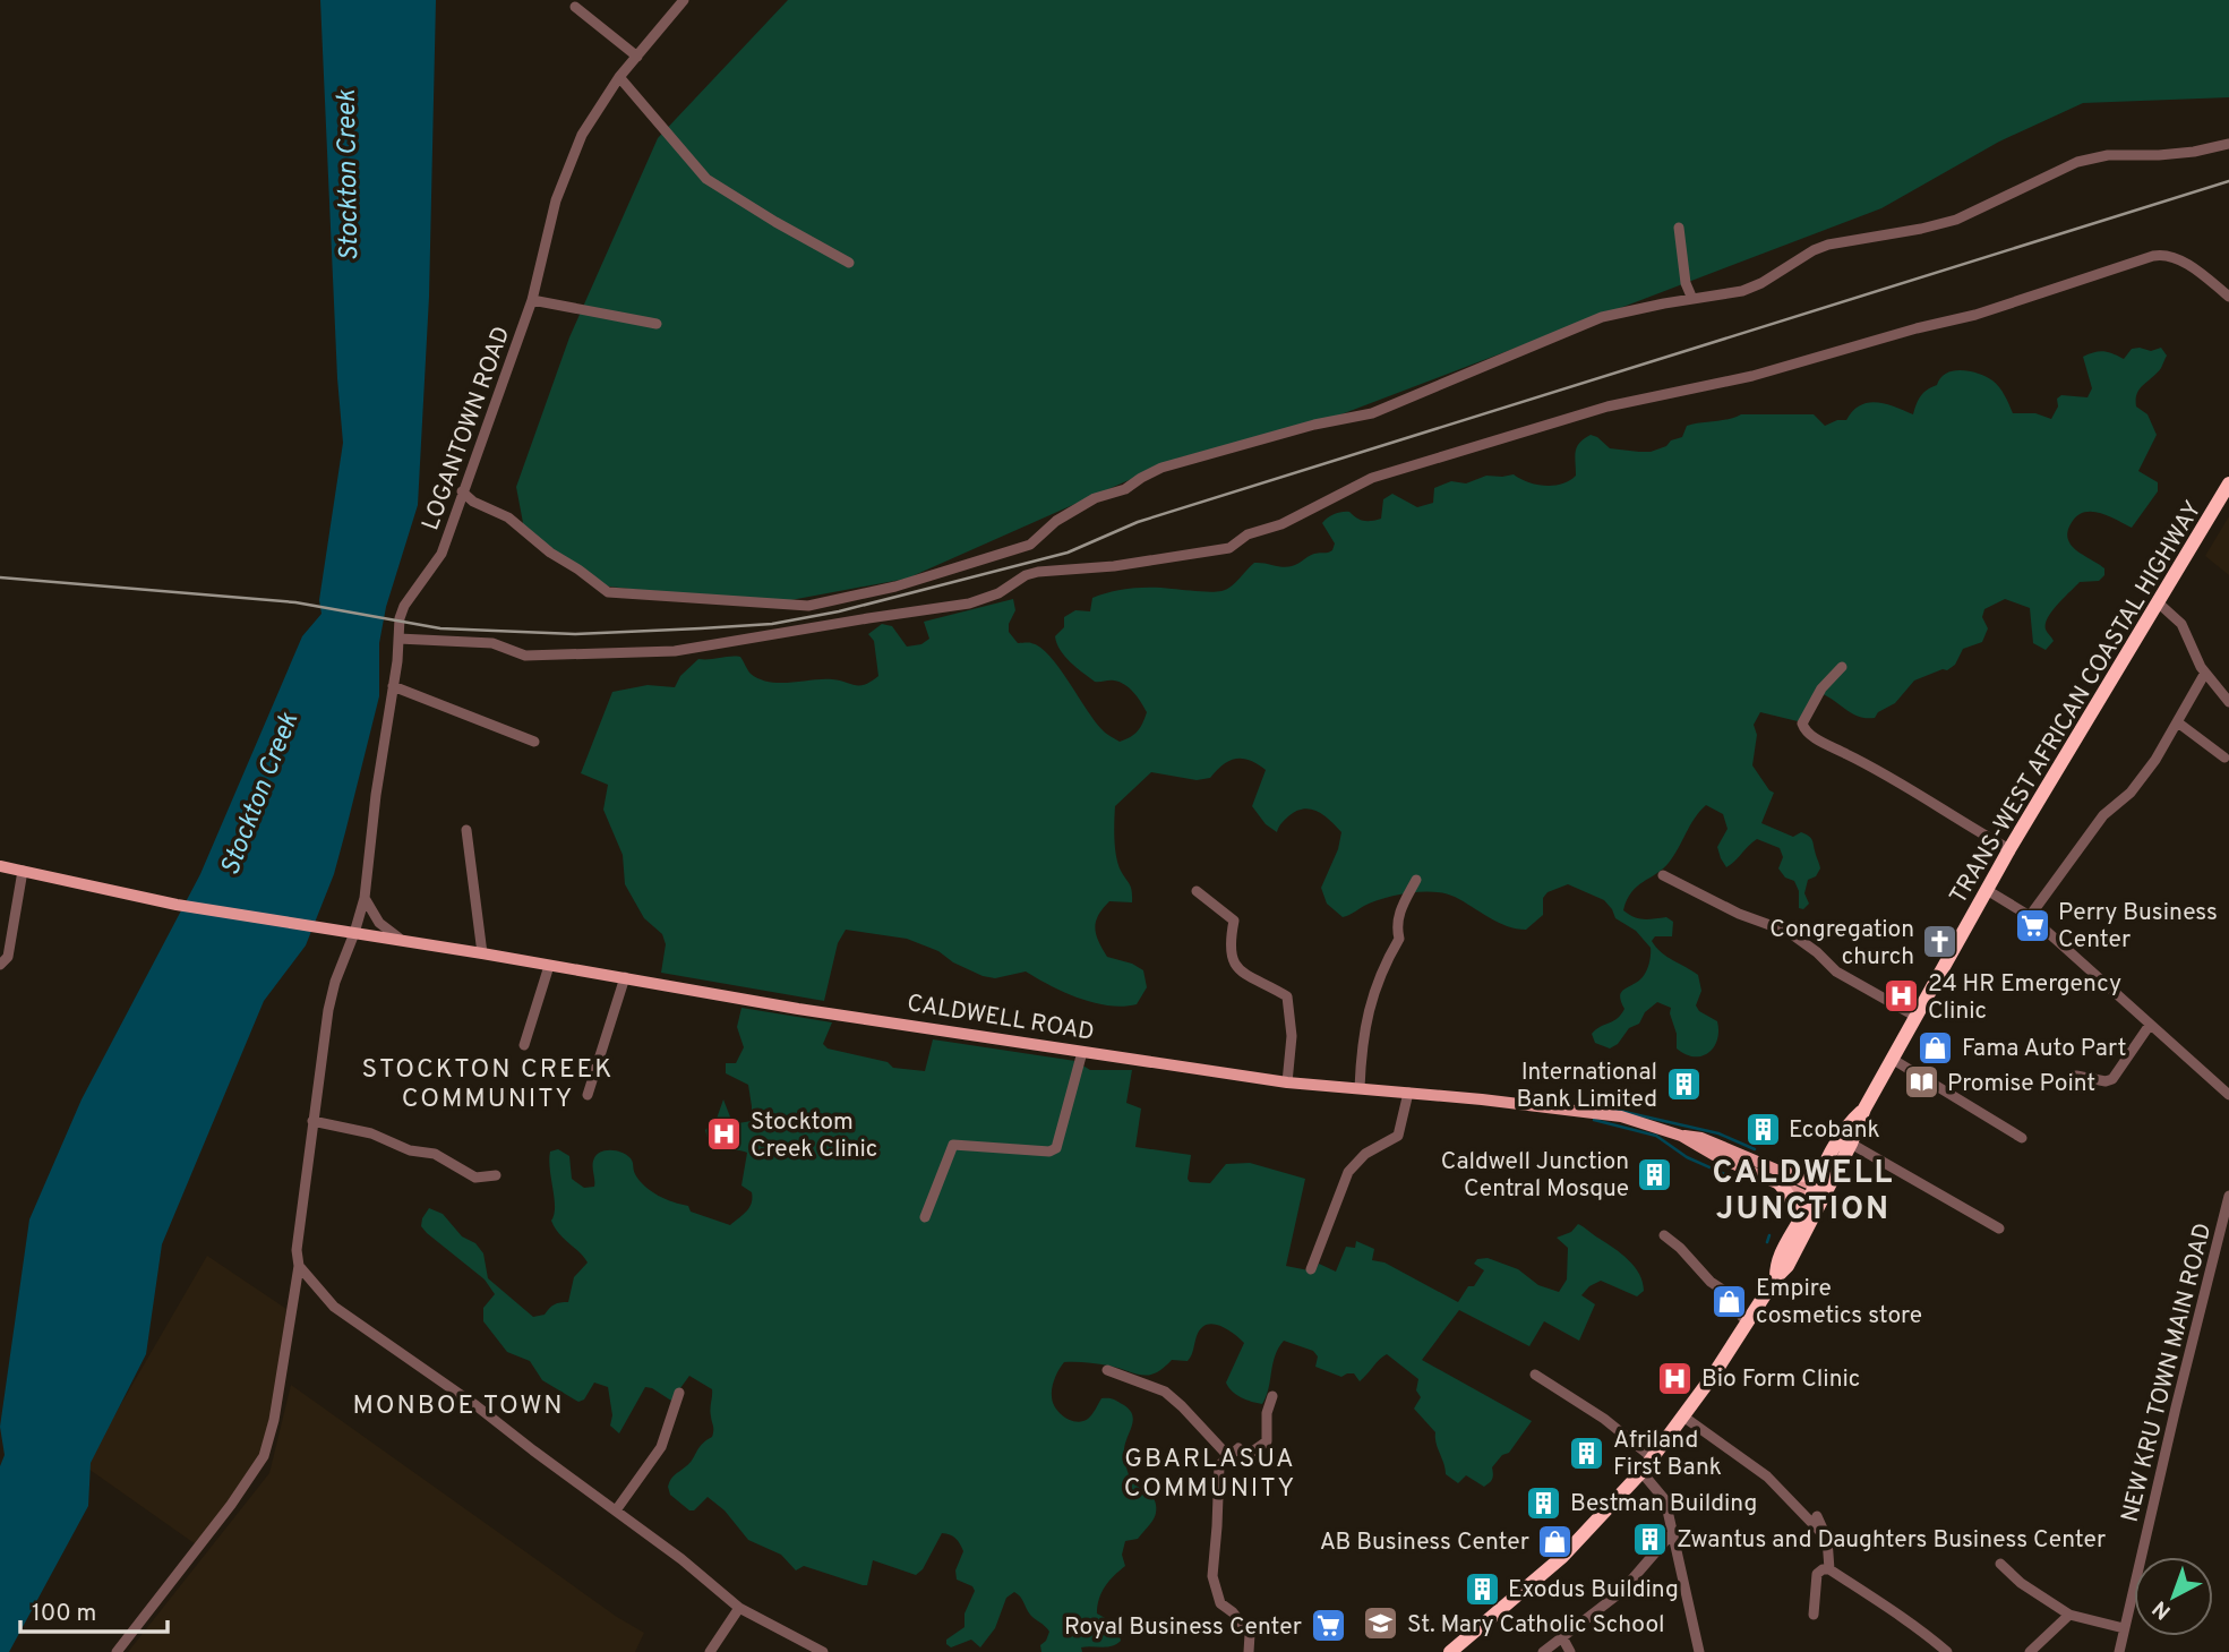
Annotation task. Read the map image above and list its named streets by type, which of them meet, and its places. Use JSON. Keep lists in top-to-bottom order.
{
  "streets": {
    "highway": ["TRANS-WEST AFRICAN COASTAL HIGHWAY"],
    "main road": ["CALDWELL ROAD"],
    "street": ["LOGANTOWN ROAD", "NEW KRU TOWN MAIN ROAD"]
  },
  "crossings": [
    ["LOGANTOWN ROAD", "CALDWELL ROAD"],
    ["TRANS-WEST AFRICAN COASTAL HIGHWAY", "CALDWELL ROAD"]
  ],
  "districts": [
    "STOCKTON CREEK COMMUNITY",
    "CALDWELL JUNCTION",
    "MONBOE TOWN",
    "GBARLASUA COMMUNITY"
  ],
  "water": ["Stockton Creek"],
  "places": {
    "supermarket": ["Perry Business Center", "Royal Business Center"],
    "church": ["Congregation church"],
    "hospital": ["24 HR Emergency Clinic", "Stocktom Creek Clinic", "Bio Form Clinic"],
    "shop": ["Fama Auto Part", "Empire cosmetics store", "AB Business Center"],
    "library": ["Promise Point"],
    "building": [
      "International Bank Limited",
      "Ecobank",
      "Caldwell Junction Central Mosque",
      "Afriland First Bank",
      "Bestman Building",
      "Zwantus and Daughters Business Center",
      "Exodus Building"
    ],
    "school or university": ["St. Mary Catholic School"]
  },
  "scale_bar": "100 m",
  "north": "bottom left"
}
